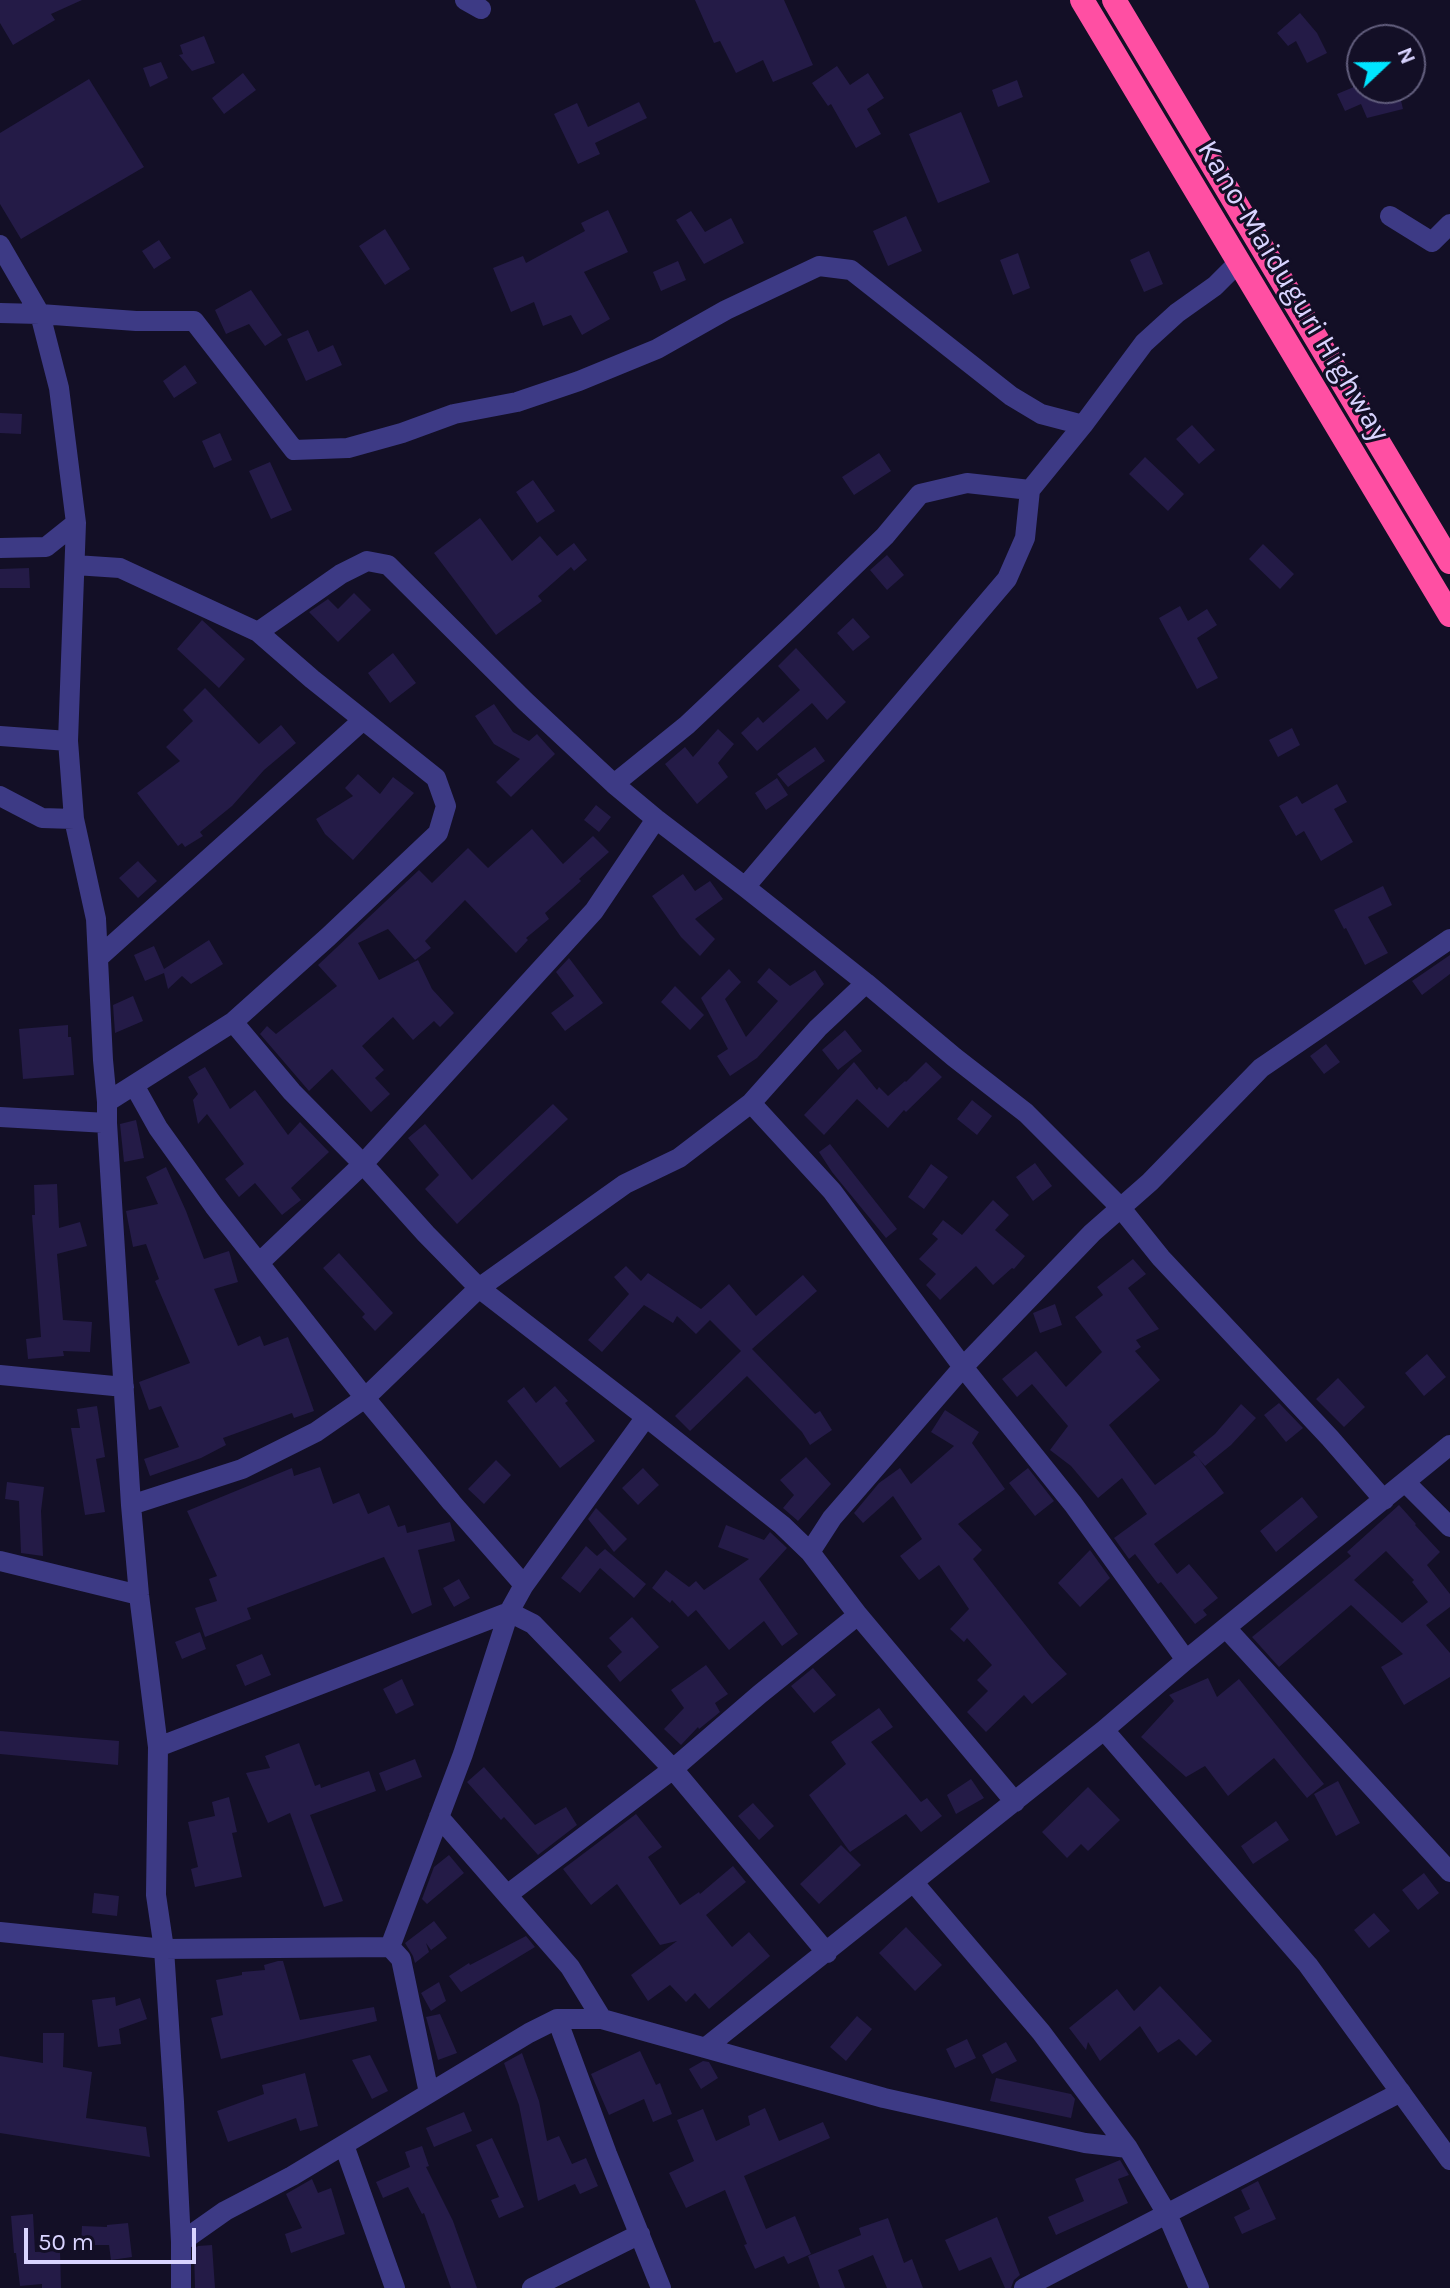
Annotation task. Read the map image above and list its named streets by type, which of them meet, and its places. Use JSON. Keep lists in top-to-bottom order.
{
  "streets": {
    "highway": ["Kano-Maiduguri Highway"]
  },
  "scale_bar": "50 m",
  "north": "right"
}
